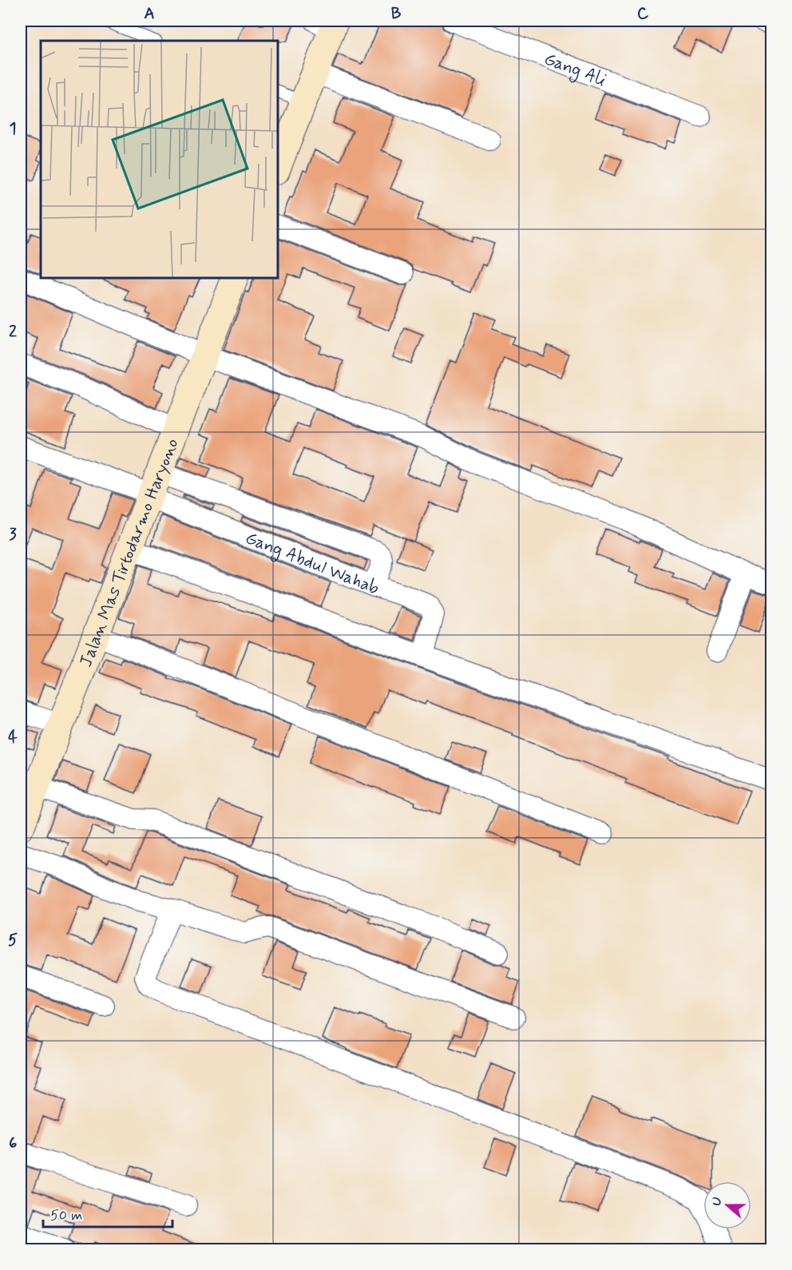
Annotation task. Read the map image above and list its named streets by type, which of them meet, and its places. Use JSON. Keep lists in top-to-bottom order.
{
  "streets": {
    "street": ["Gang Ali", "Jalan Mas Tirtodarmo Haryono", "Gang Abdul Wahab"]
  },
  "crossings": [
    ["Jalan Mas Tirtodarmo Haryono", "Gang Abdul Wahab"]
  ],
  "scale_bar": "50 m",
  "north": "left",
  "grid": {
    "columns": ["A", "B", "C"],
    "rows": [
      "1",
      "2",
      "3",
      "4",
      "5",
      "6"
    ]
  }
}
